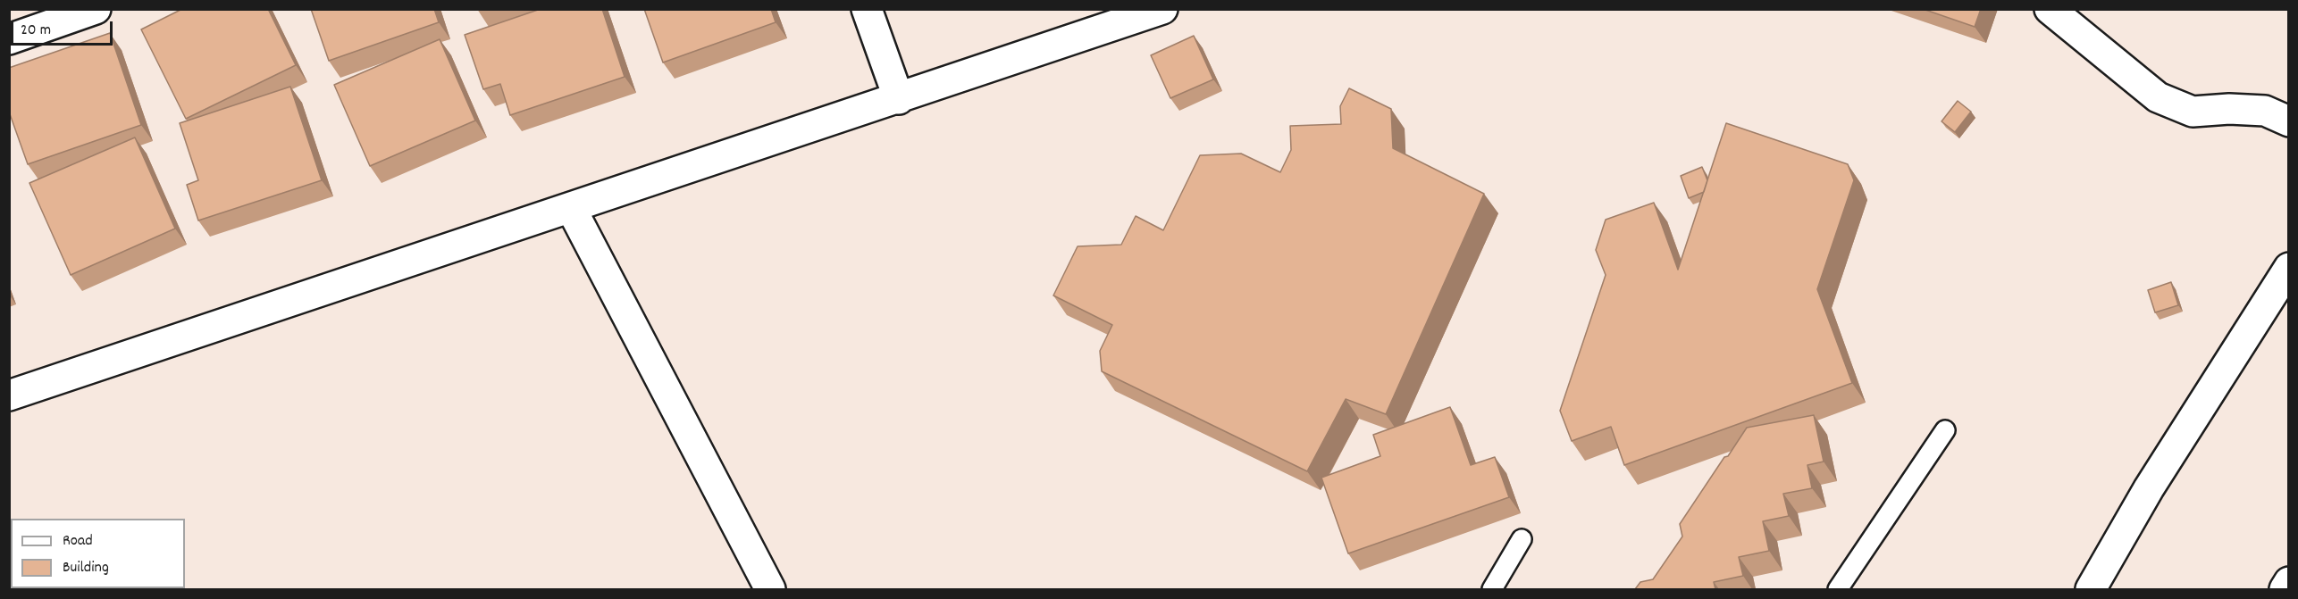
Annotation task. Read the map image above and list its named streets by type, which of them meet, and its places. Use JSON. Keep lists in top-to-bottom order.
{
  "legend": ["Road", "Building"],
  "scale_bar": "20 m"
}
